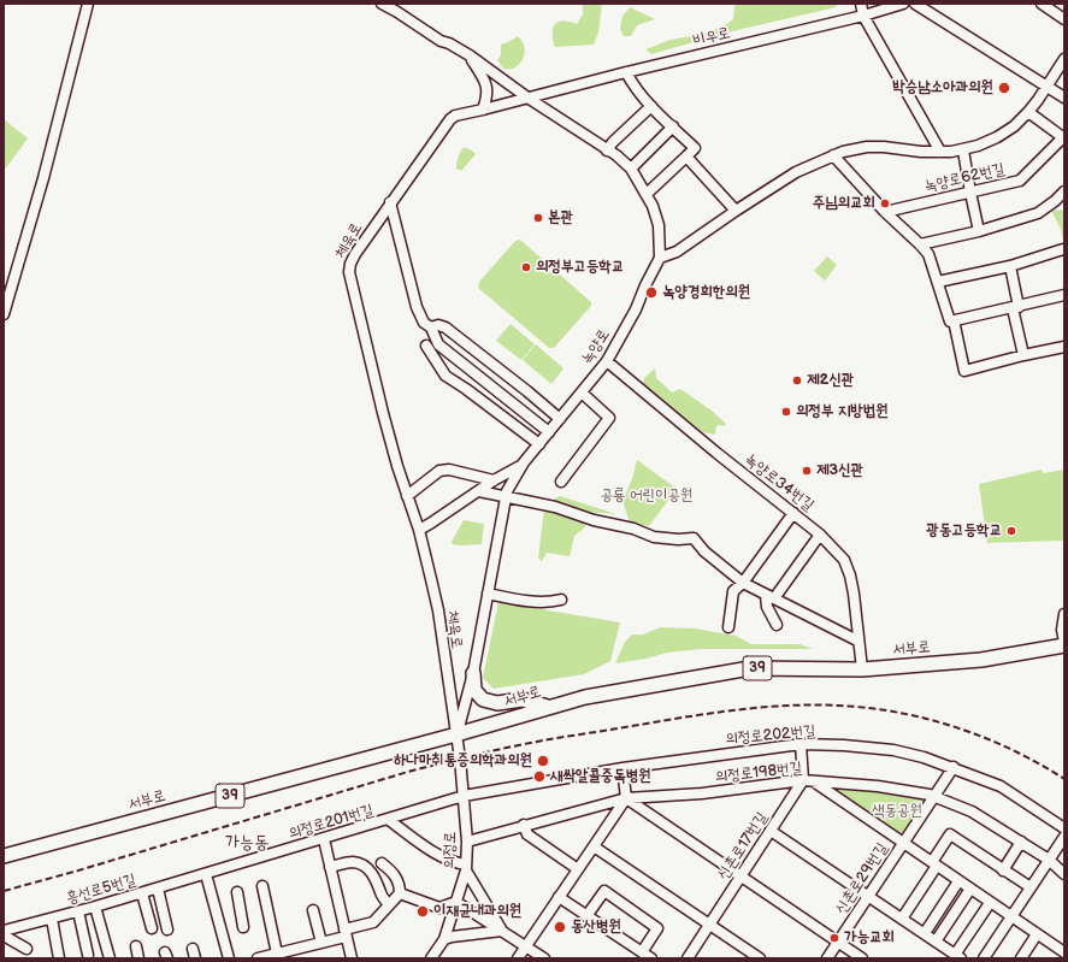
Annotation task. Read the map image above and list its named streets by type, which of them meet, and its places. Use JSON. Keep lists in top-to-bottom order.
{
  "streets": {
    "main road": ["서부로", "39"],
    "street": [
      "비우로",
      "녹양로62번길",
      "체육로",
      "녹양로",
      "녹양로34번길",
      "의정로202번길",
      "의정로198번길",
      "의정로201번길",
      "신촌로17번길",
      "의정로",
      "신촌로29번길",
      "흥선로5번길"
    ]
  },
  "crossings": [
    ["비우로", "체육로"],
    ["체육로", "녹양로"],
    ["체육로", "서부로"],
    ["체육로", "의정로"],
    ["녹양로", "녹양로34번길"],
    ["녹양로", "서부로"],
    ["녹양로", "의정로"],
    ["녹양로34번길", "서부로"],
    ["서부로", "의정로"],
    ["의정로202번길", "의정로201번길"],
    ["의정로202번길", "의정로"],
    ["의정로202번길", "신촌로29번길"],
    ["의정로198번길", "신촌로17번길"],
    ["의정로198번길", "의정로"],
    ["의정로198번길", "신촌로29번길"],
    ["의정로201번길", "의정로"],
    ["의정로201번길", "흥선로5번길"]
  ],
  "districts": ["가능동"],
  "parks": ["공룡 어린이공원", "색동공원"],
  "places": [
    "박승남소아과의원",
    "주님의교회",
    "본관",
    "의정부고등학교",
    "녹양경희한의원",
    "제2신관",
    "의정부 지방법원",
    "제3신관",
    "광동고등학교",
    "하나마취통증의학과의원",
    "새싹알콜중독병원",
    "이재균내과의원",
    "동산병원",
    "가능교회"
  ]
}
